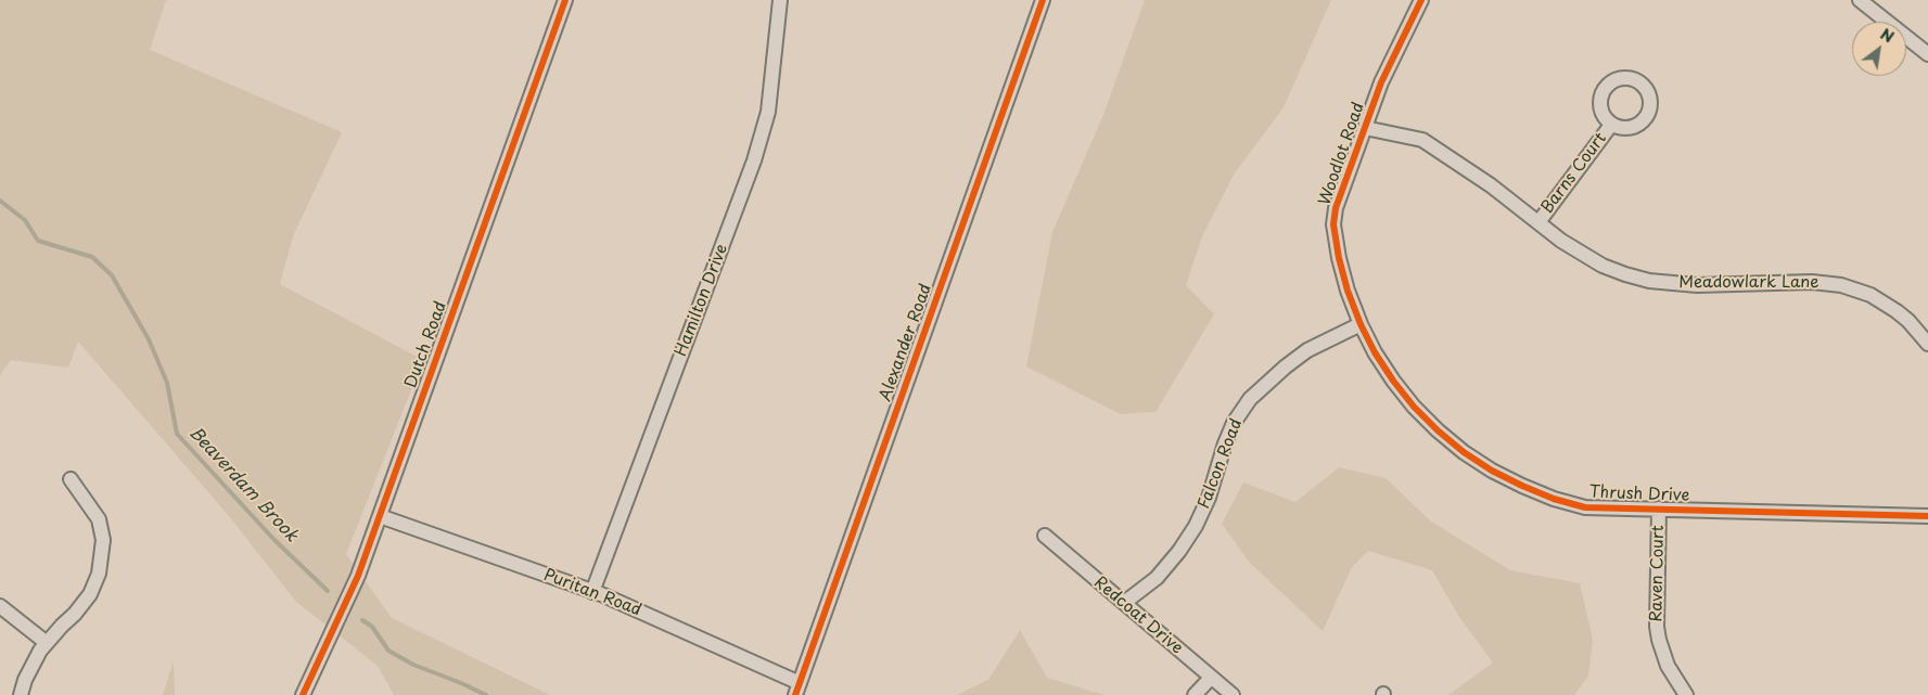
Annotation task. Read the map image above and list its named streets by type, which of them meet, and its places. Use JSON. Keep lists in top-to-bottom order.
{
  "streets": {
    "street": [
      "Woodlot Road",
      "Barns Court",
      "Meadowlark Lane",
      "Hamilton Drive",
      "Alexander Road",
      "Dutch Road",
      "Falcon Road",
      "Thrush Drive",
      "Raven Court",
      "Puritan Road",
      "Redcoat Drive"
    ]
  },
  "crossings": [
    ["Woodlot Road", "Meadowlark Lane"],
    ["Woodlot Road", "Falcon Road"],
    ["Woodlot Road", "Thrush Drive"],
    ["Barns Court", "Meadowlark Lane"],
    ["Hamilton Drive", "Puritan Road"],
    ["Alexander Road", "Puritan Road"],
    ["Dutch Road", "Puritan Road"],
    ["Falcon Road", "Thrush Drive"],
    ["Falcon Road", "Redcoat Drive"],
    ["Thrush Drive", "Raven Court"]
  ],
  "water": ["Beaverdam Brook"],
  "north": "top right"
}
